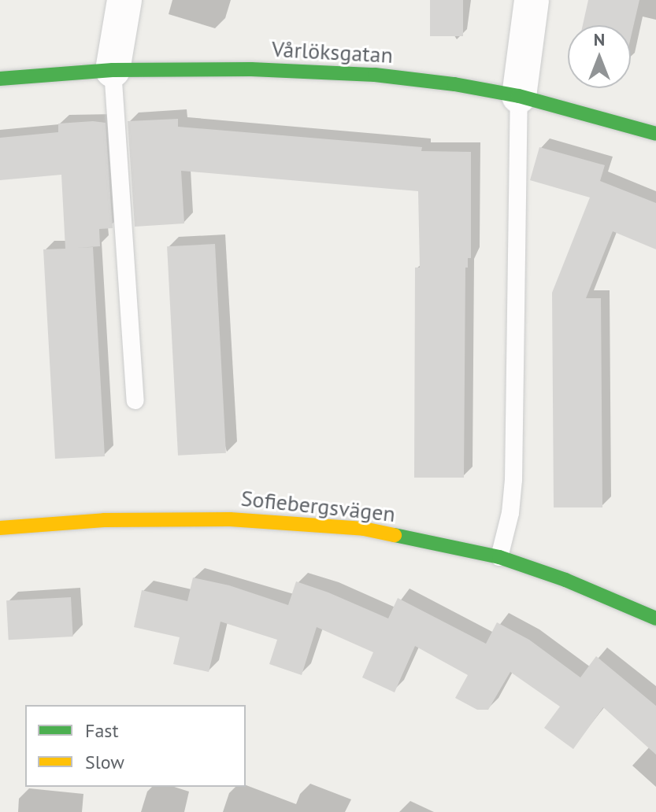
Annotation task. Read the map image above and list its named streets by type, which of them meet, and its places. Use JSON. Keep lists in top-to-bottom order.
{
  "streets": {
    "street": ["Vårlöksgatan", "Sofiebergsvägen"]
  },
  "legend": ["Fast", "Slow"],
  "north": "top"
}
